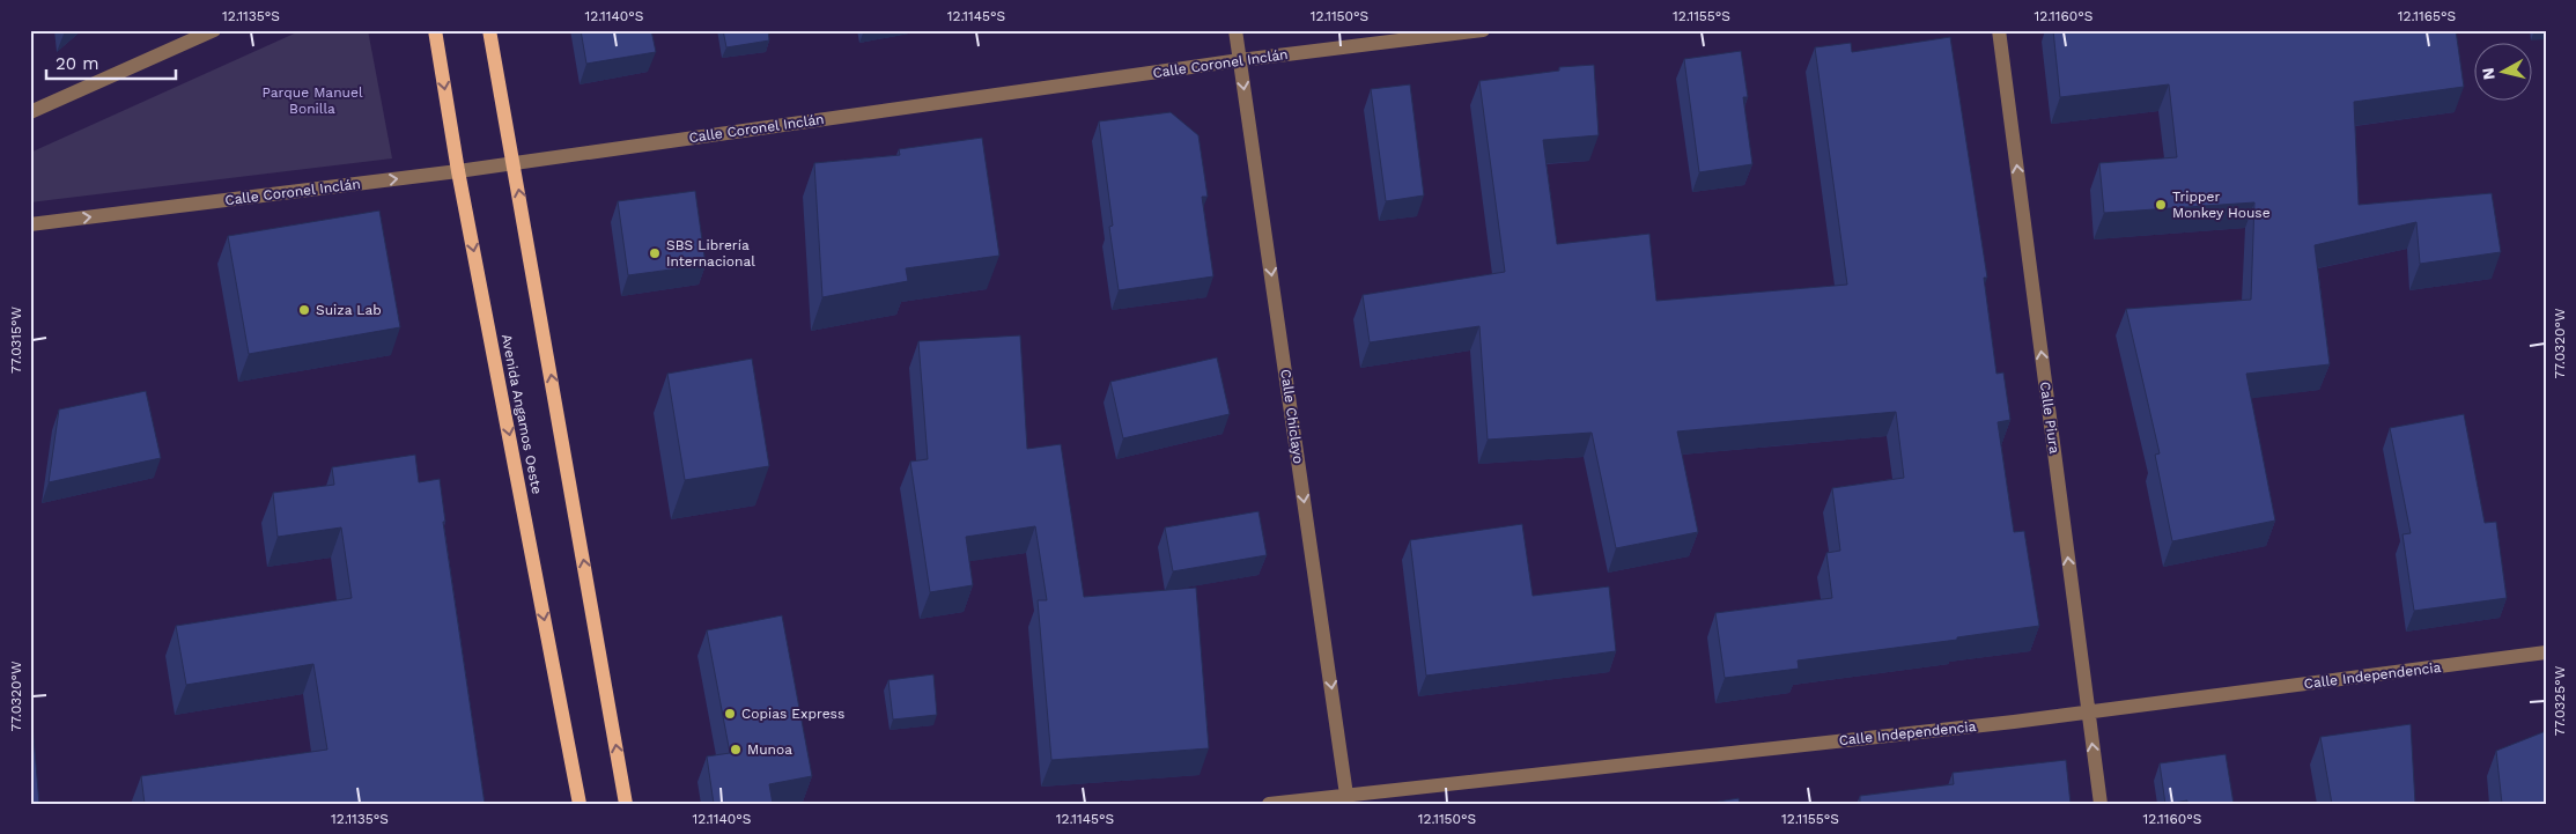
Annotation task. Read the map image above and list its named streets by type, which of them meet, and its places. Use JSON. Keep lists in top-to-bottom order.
{
  "streets": {
    "main road": ["Avenida Angamos Oeste"],
    "street": [
      "Calle Coronel Inclán",
      "Calle Chiclayo",
      "Calle Piura",
      "Calle Independencia"
    ]
  },
  "crossings": [
    ["Calle Coronel Inclán", "Avenida Angamos Oeste"],
    ["Calle Coronel Inclán", "Calle Chiclayo"],
    ["Calle Chiclayo", "Calle Independencia"],
    ["Calle Piura", "Calle Independencia"]
  ],
  "one_way": ["Calle Chiclayo", "Calle Piura"],
  "parks": ["Parque Manuel Bonilla"],
  "places": [
    "Tripper Monkey House",
    "SBS Librería Internacional",
    "Suiza Lab",
    "Copias Express",
    "Munoa"
  ],
  "scale_bar": "20 m",
  "north": "left",
  "coordinates": [
    "12.1135°S",
    "12.1140°S",
    "12.1145°S",
    "12.1150°S",
    "12.1155°S",
    "12.1160°S",
    "12.1165°S",
    "77.0315°W",
    "77.0320°W",
    "77.0325°W"
  ]
}
